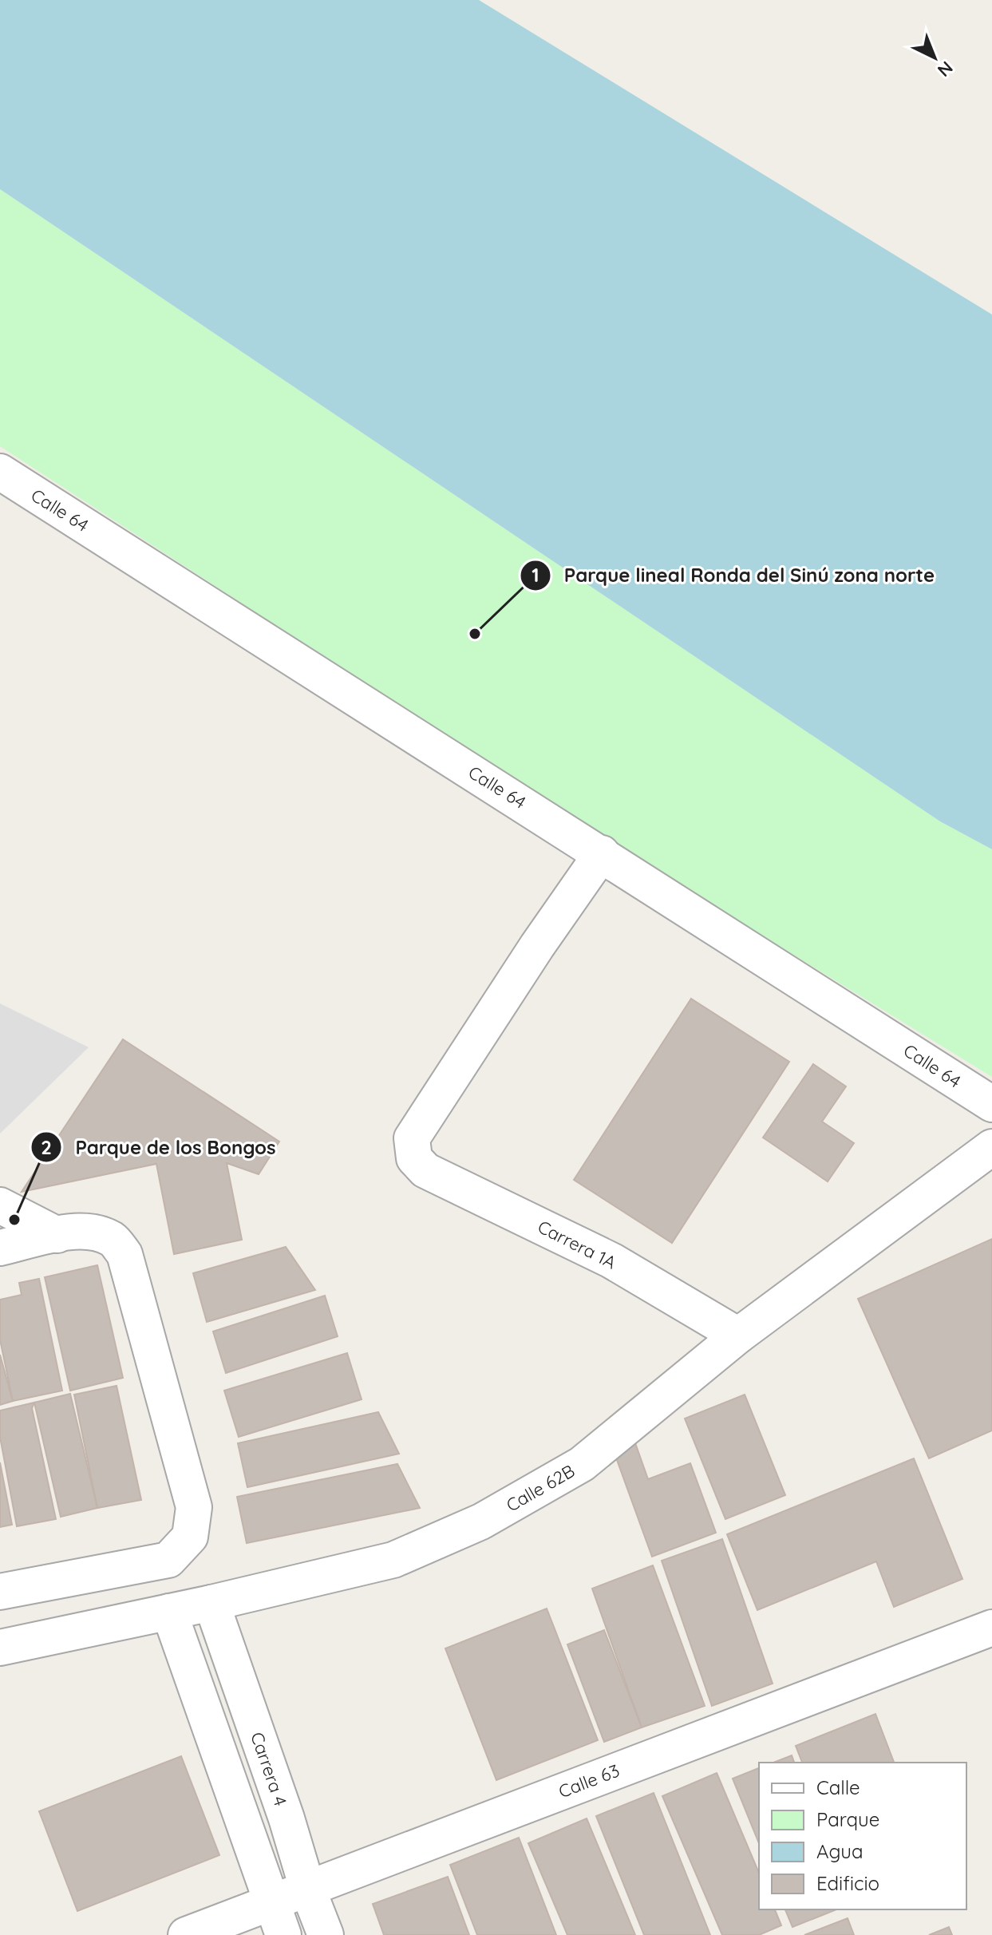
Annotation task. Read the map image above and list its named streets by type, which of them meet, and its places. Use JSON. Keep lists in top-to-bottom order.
{
  "streets": {
    "street": [
      "Calle 64",
      "Carrera 1A",
      "Calle 62B",
      "Carrera 4",
      "Calle 63"
    ]
  },
  "crossings": [
    ["Calle 64", "Carrera 1A"],
    ["Carrera 1A", "Calle 62B"],
    ["Calle 62B", "Carrera 4"],
    ["Carrera 4", "Calle 63"]
  ],
  "places": ["Parque lineal Ronda del Sinú zona norte", "Parque de los Bongos"],
  "legend": [
    "Calle",
    "Parque",
    "Agua",
    "Edificio"
  ],
  "north": "bottom right"
}
